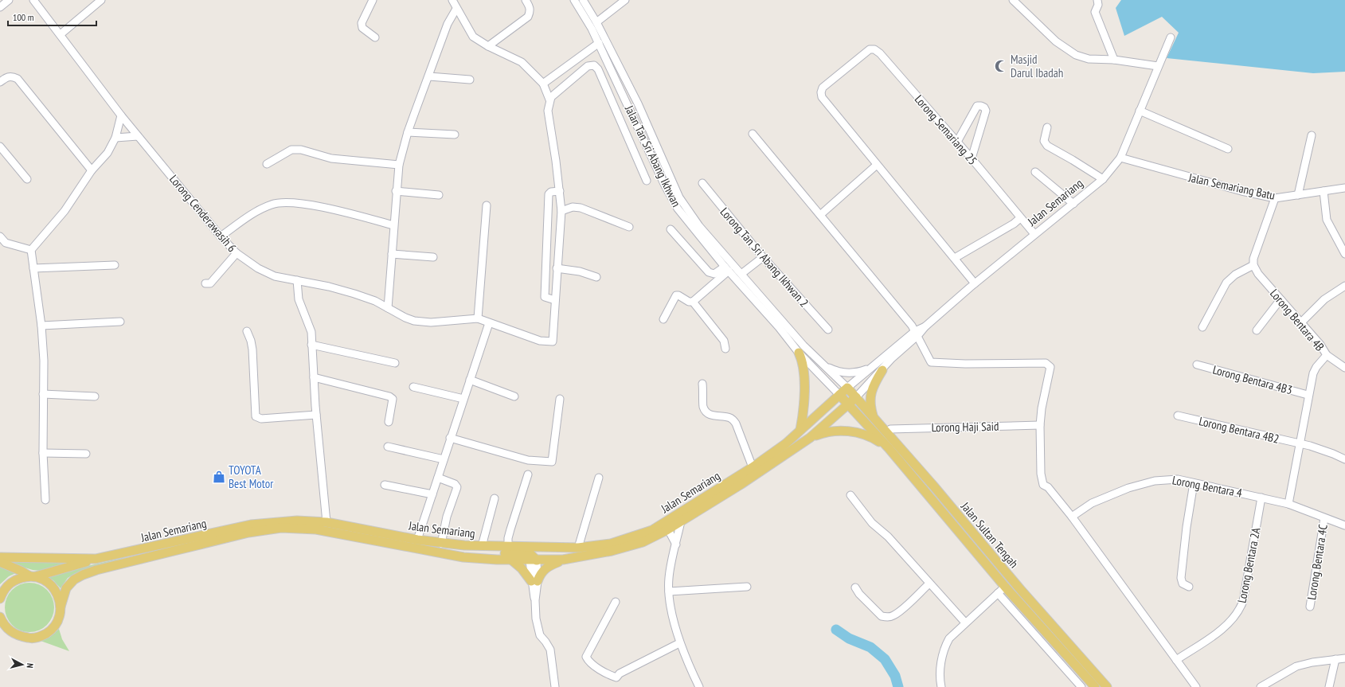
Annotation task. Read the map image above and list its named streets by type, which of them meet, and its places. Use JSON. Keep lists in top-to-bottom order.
{
  "streets": {
    "main road": ["Jalan Semariang", "Jalan Sultan Tengah"],
    "street": [
      "Lorong Semariang 25",
      "Jalan Tan Sri Abang Ikhwan",
      "Jalan Semariang Batu",
      "Lorong Cenderawasih 6",
      "Lorong Tan Sri Abang Ikhwan 2",
      "Lorong Bentara 4B",
      "Lorong Bentara 4B3",
      "Lorong Haji Said",
      "Lorong Bentara 4B2",
      "Lorong Bentara 4",
      "Lorong Bentara 4C",
      "Lorong Bentara 2A"
    ]
  },
  "crossings": [
    ["Lorong Semariang 25", "Jalan Semariang"],
    ["Jalan Semariang Batu", "Jalan Semariang"],
    ["Jalan Semariang", "Jalan Sultan Tengah"],
    ["Lorong Bentara 4B", "Lorong Bentara 4B3"],
    ["Lorong Bentara 4B", "Lorong Bentara 4B2"],
    ["Lorong Bentara 4B", "Lorong Bentara 4"],
    ["Lorong Bentara 4", "Lorong Bentara 4C"],
    ["Lorong Bentara 4", "Lorong Bentara 2A"]
  ],
  "places": {
    "mosque": ["Masjid Darul Ibadah"],
    "shop": ["TOYOTA Best Motor"]
  },
  "scale_bar": "100 m",
  "north": "right"
}
